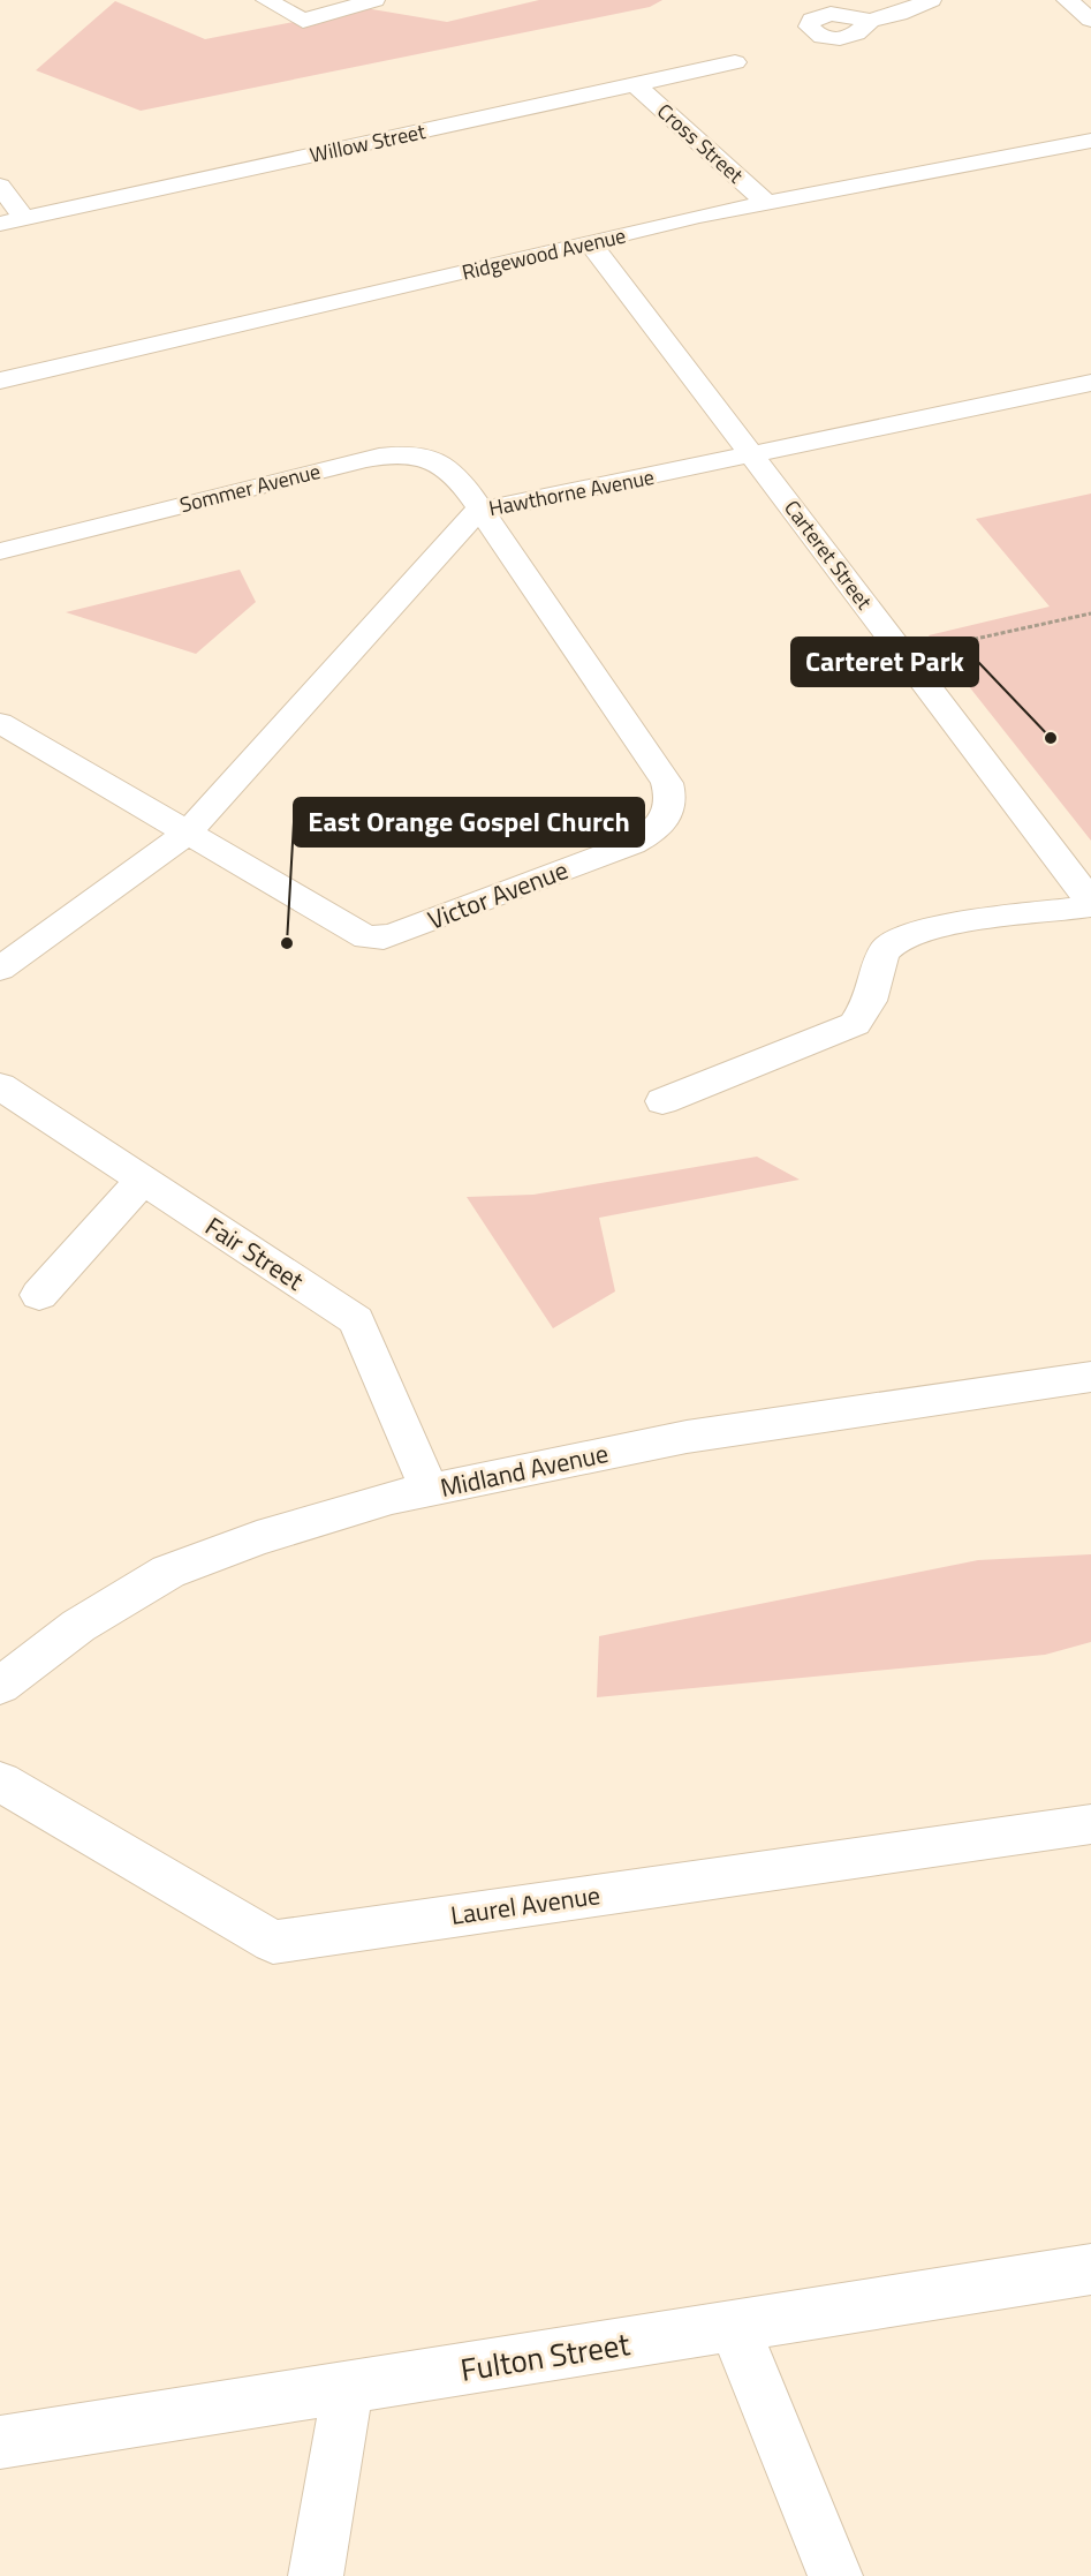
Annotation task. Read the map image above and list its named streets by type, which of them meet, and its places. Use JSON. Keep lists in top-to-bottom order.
{
  "streets": {
    "street": [
      "Willow Street",
      "Cross Street",
      "Ridgewood Avenue",
      "Sommer Avenue",
      "Hawthorne Avenue",
      "Carteret Street",
      "Victor Avenue",
      "Fair Street",
      "Midland Avenue",
      "Laurel Avenue",
      "Fulton Street"
    ]
  },
  "crossings": [
    ["Willow Street", "Cross Street"],
    ["Cross Street", "Ridgewood Avenue"],
    ["Ridgewood Avenue", "Carteret Street"],
    ["Sommer Avenue", "Hawthorne Avenue"],
    ["Sommer Avenue", "Victor Avenue"],
    ["Hawthorne Avenue", "Carteret Street"],
    ["Hawthorne Avenue", "Victor Avenue"],
    ["Fair Street", "Midland Avenue"]
  ],
  "places": ["Carteret Park", "East Orange Gospel Church"]
}
